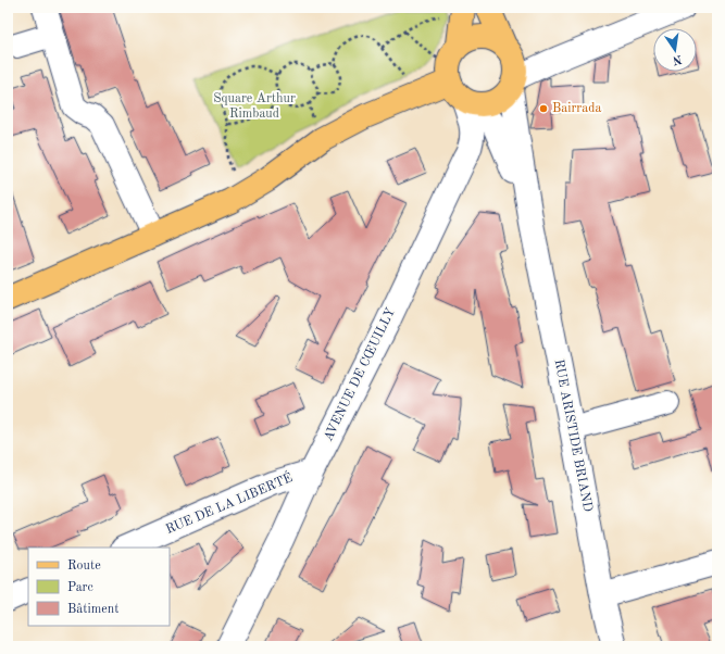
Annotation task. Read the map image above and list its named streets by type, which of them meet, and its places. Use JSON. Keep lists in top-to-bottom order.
{
  "streets": {
    "street": ["AVENUE DE CŒUILLY", "RUE ARISTIDE BRIAND", "RUE DE LA LIBERTÉ"]
  },
  "crossings": [
    ["AVENUE DE CŒUILLY", "RUE ARISTIDE BRIAND"],
    ["AVENUE DE CŒUILLY", "RUE DE LA LIBERTÉ"]
  ],
  "parks": ["Square Arthur Rimbaud"],
  "places": ["Bairrada"],
  "legend": ["Route", "Parc", "Bâtiment"],
  "north": "bottom"
}
